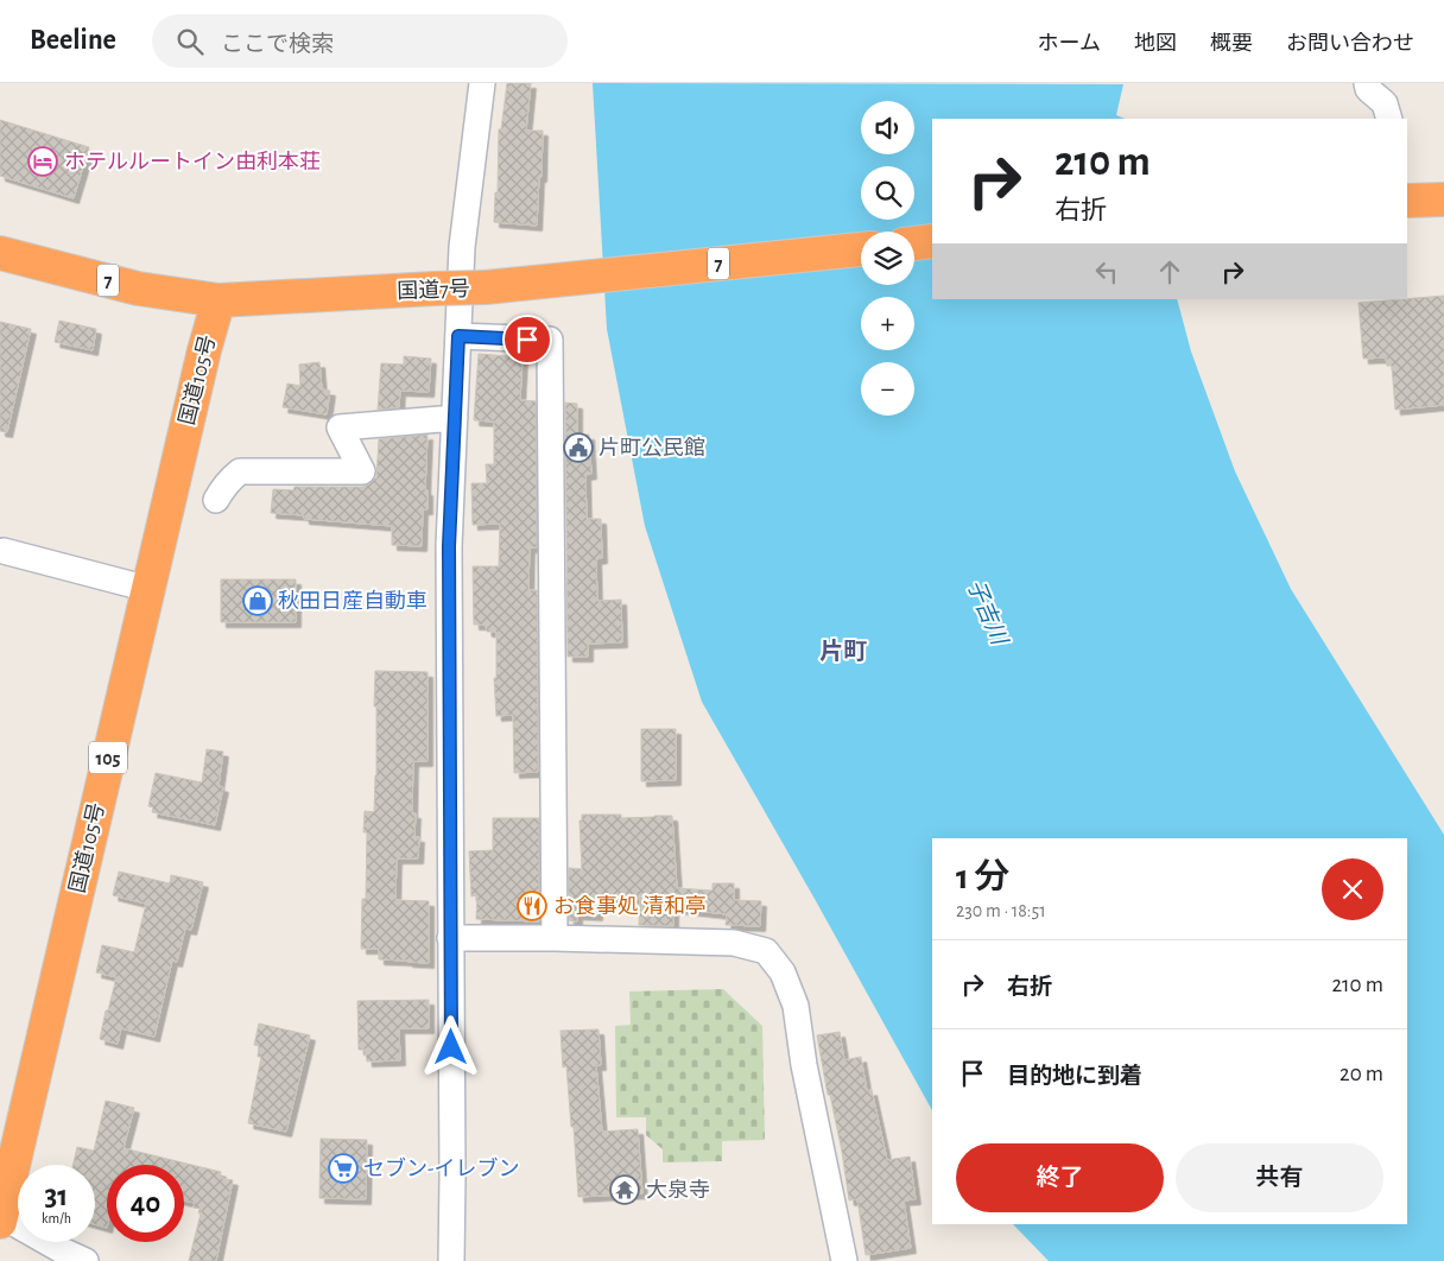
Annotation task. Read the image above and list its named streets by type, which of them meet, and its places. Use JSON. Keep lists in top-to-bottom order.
{
  "streets": {
    "highway": [
      "7",
      "国道7号",
      "国道105号",
      "105"
    ]
  },
  "crossings": [
    ["国道7号", "国道105号"]
  ],
  "districts": ["片町"],
  "water": ["子吉川"],
  "places": {
    "hotel": ["ホテルルートイン由利本荘"],
    "public building": ["片町公民館"],
    "shop": ["秋田日産自動車"],
    "restaurant": ["お食事処 清和亭"],
    "supermarket": ["セブン-イレブン"],
    "temple": ["大泉寺"]
  },
  "page": {
    "header": "Beeline",
    "search": "ここで検索",
    "nav": [
      "ホーム",
      "地図",
      "概要",
      "お問い合わせ"
    ],
    "map_buttons": ["+", "−"],
    "turn": ["210 m", "右折"],
    "heading": ["1 分", "230 m · 18:51"],
    "list": [
      {
        "name": "右折",
        "value": "210 m"
      },
      {
        "name": "目的地に到着",
        "value": "20 m"
      }
    ],
    "buttons": ["終了", "共有"],
    "speed": "31 km/h",
    "limit": "40"
  }
}
